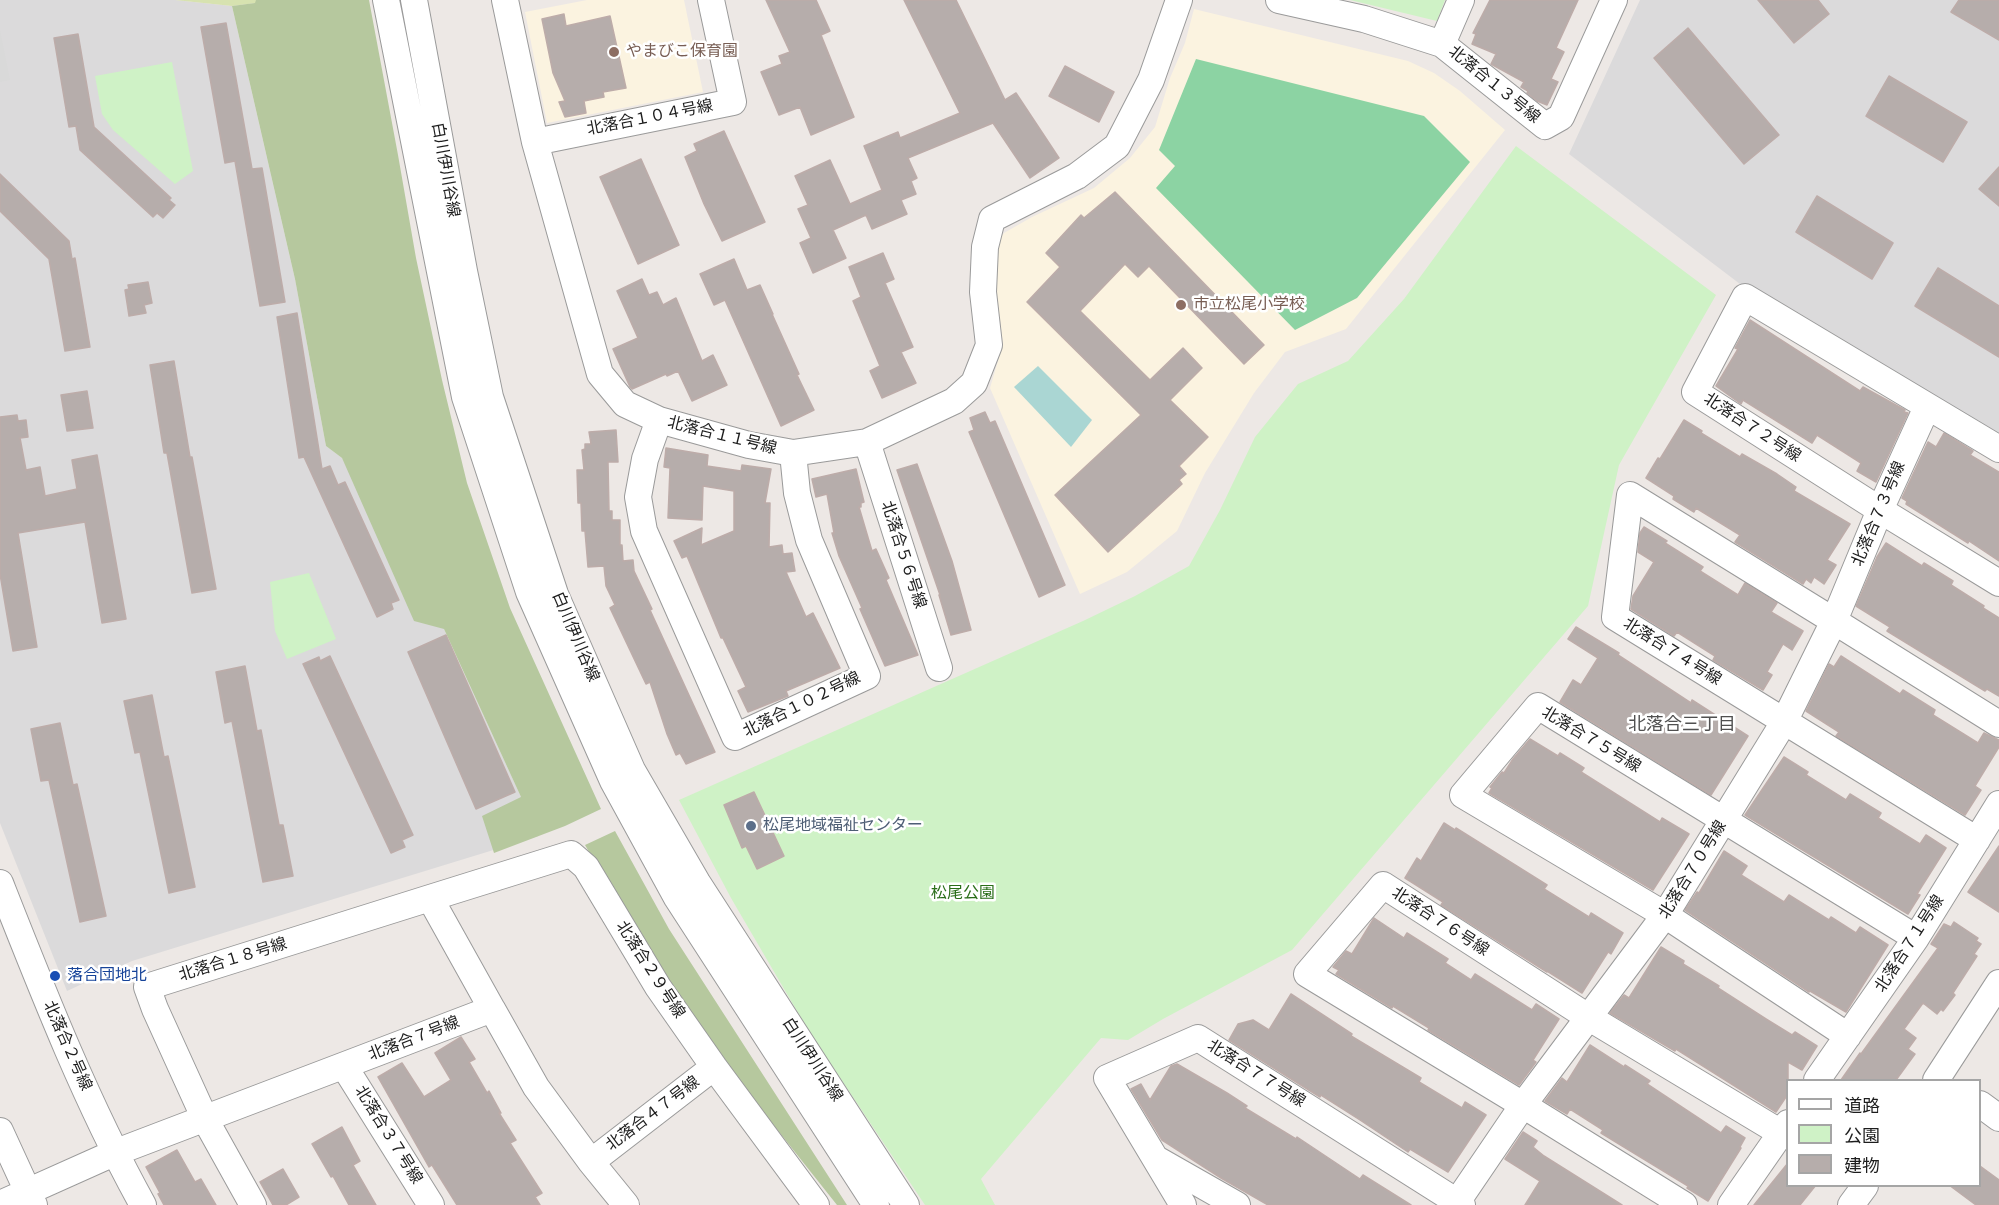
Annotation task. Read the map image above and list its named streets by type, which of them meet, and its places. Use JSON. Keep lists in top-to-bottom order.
{
  "streets": {
    "street": [
      "北落合１３号線",
      "北落合１０４号線",
      "白川伊川谷線",
      "北落合７２号線",
      "北落合１１号線",
      "北落合７３号線",
      "北落合５６号線",
      "北落合７４号線",
      "北落合１０２号線",
      "北落合７５号線",
      "北落合７０号線",
      "北落合７６号線",
      "北落合７１号線",
      "北落合１８号線",
      "北落合２９号線",
      "北落合７号線",
      "北落合２号線",
      "北落合７７号線",
      "北落合４７号線",
      "北落合３７号線"
    ]
  },
  "crossings": [
    ["北落合１０４号線", "北落合１１号線"],
    ["北落合７２号線", "北落合７３号線"],
    ["北落合１１号線", "北落合５６号線"],
    ["北落合１１号線", "北落合１０２号線"],
    ["北落合７３号線", "北落合７４号線"],
    ["北落合７３号線", "北落合７０号線"],
    ["北落合７４号線", "北落合７０号線"],
    ["北落合７４号線", "北落合７１号線"],
    ["北落合７５号線", "北落合７０号線"],
    ["北落合７５号線", "北落合７１号線"],
    ["北落合７０号線", "北落合７６号線"],
    ["北落合７０号線", "北落合７７号線"],
    ["北落合１８号線", "北落合２９号線"],
    ["北落合１８号線", "北落合７号線"],
    ["北落合２９号線", "北落合４７号線"],
    ["北落合７号線", "北落合２号線"],
    ["北落合７号線", "北落合３７号線"]
  ],
  "districts": ["北落合三丁目"],
  "parks": ["松尾公園"],
  "places": [
    "やまびこ保育園",
    "市立松尾小学校",
    "松尾地域福祉センター",
    "落合団地北"
  ],
  "legend": ["道路", "公園", "建物"]
}
